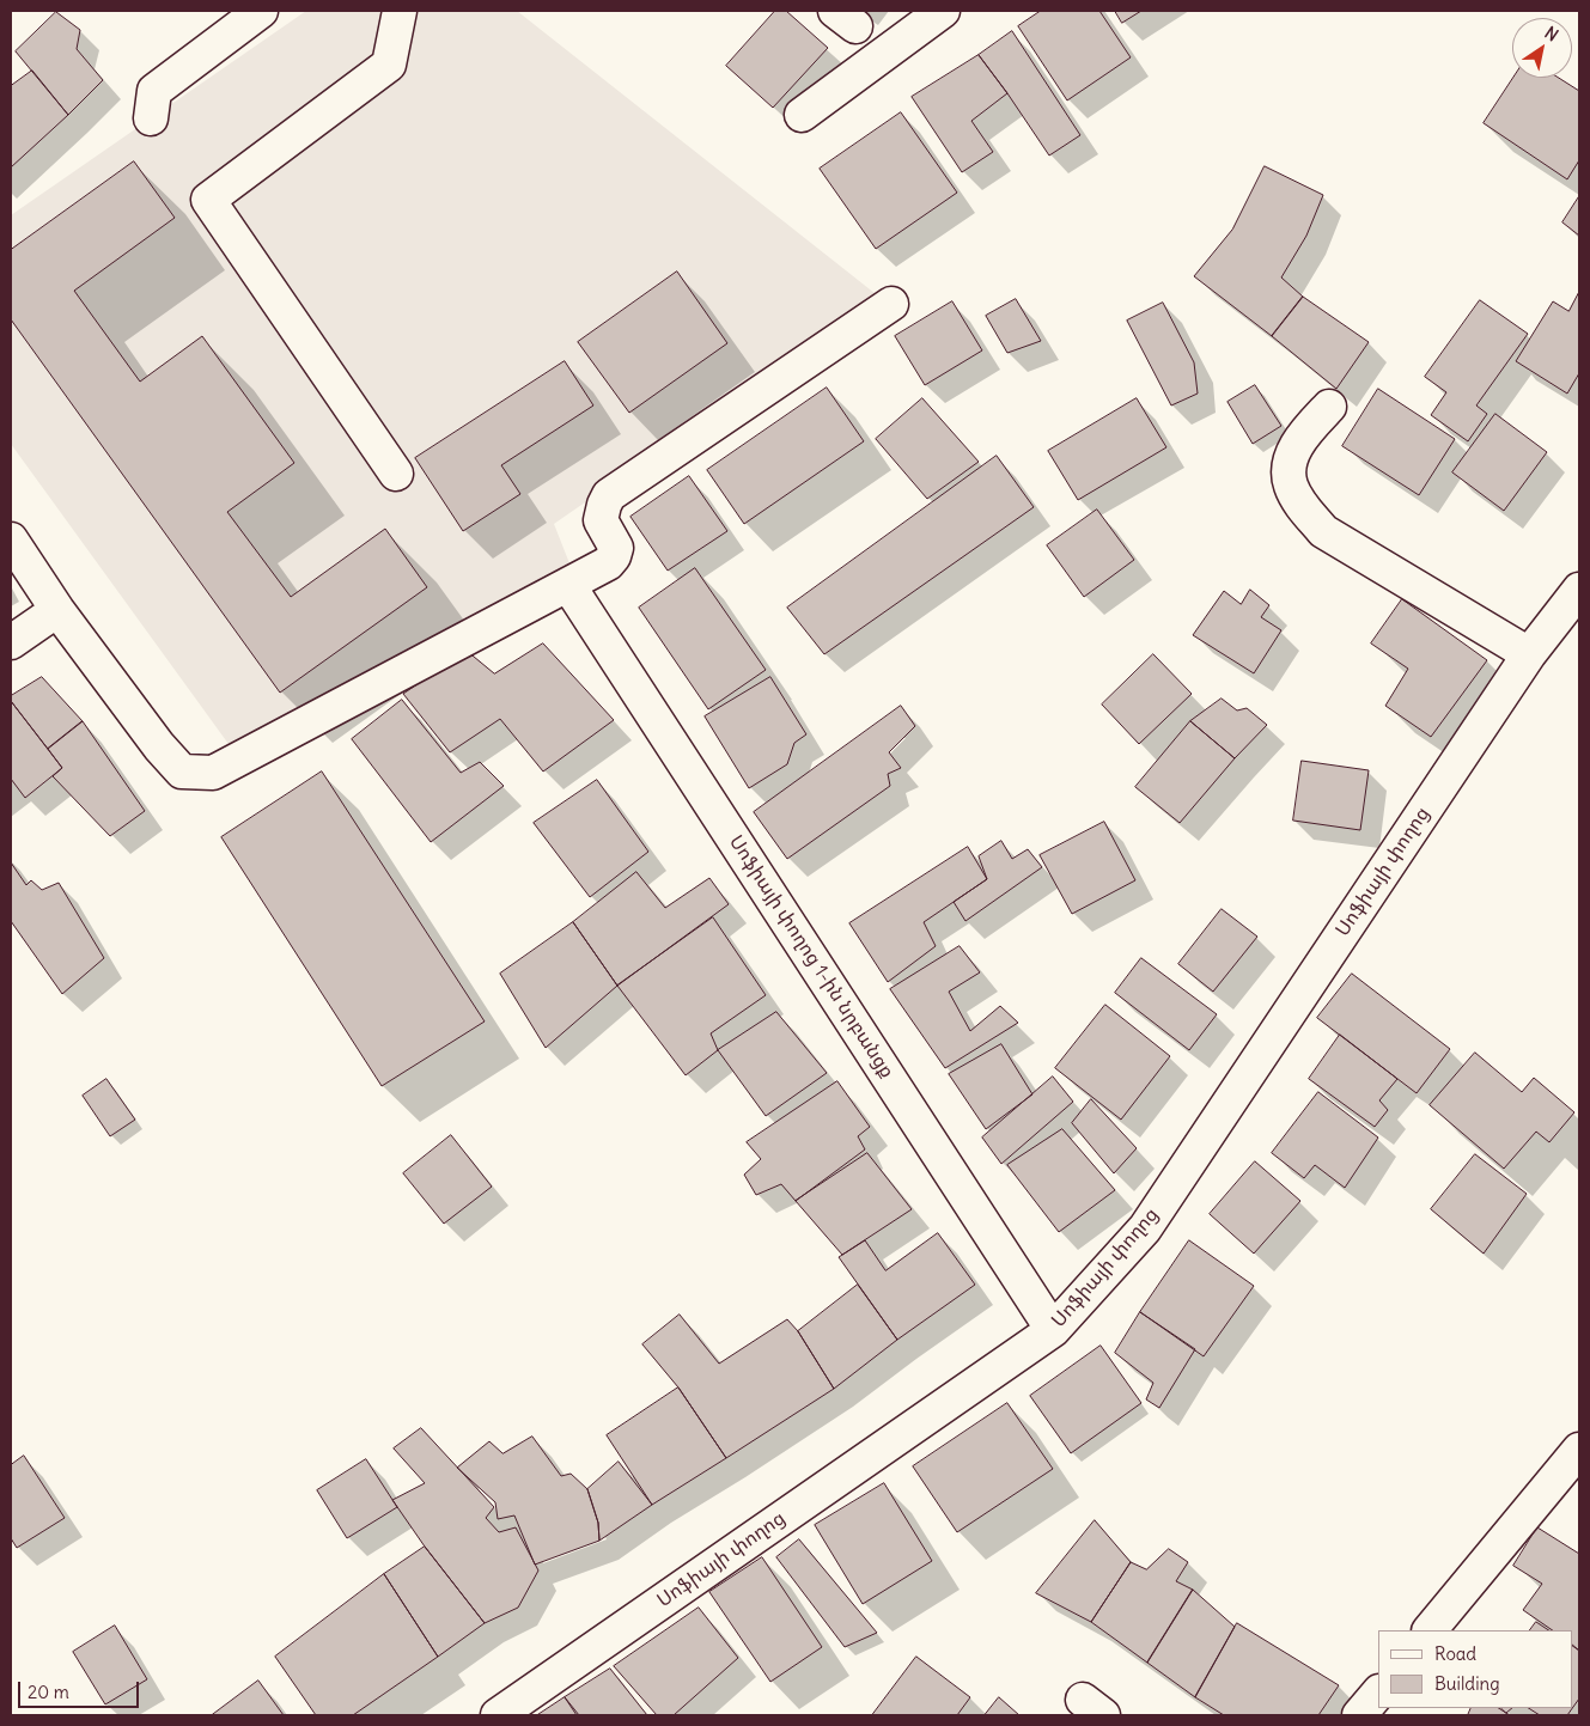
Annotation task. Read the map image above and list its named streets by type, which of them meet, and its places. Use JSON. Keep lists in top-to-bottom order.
{
  "streets": {
    "street": ["Սոֆիայի փողոց", "Սոֆիայի փողոց 1-ին նրբանցք"]
  },
  "crossings": [
    ["Սոֆիայի փողոց", "Սոֆիայի փողոց 1-ին նրբանցք"]
  ],
  "legend": ["Road", "Building"],
  "scale_bar": "20 m",
  "north": "top right"
}
